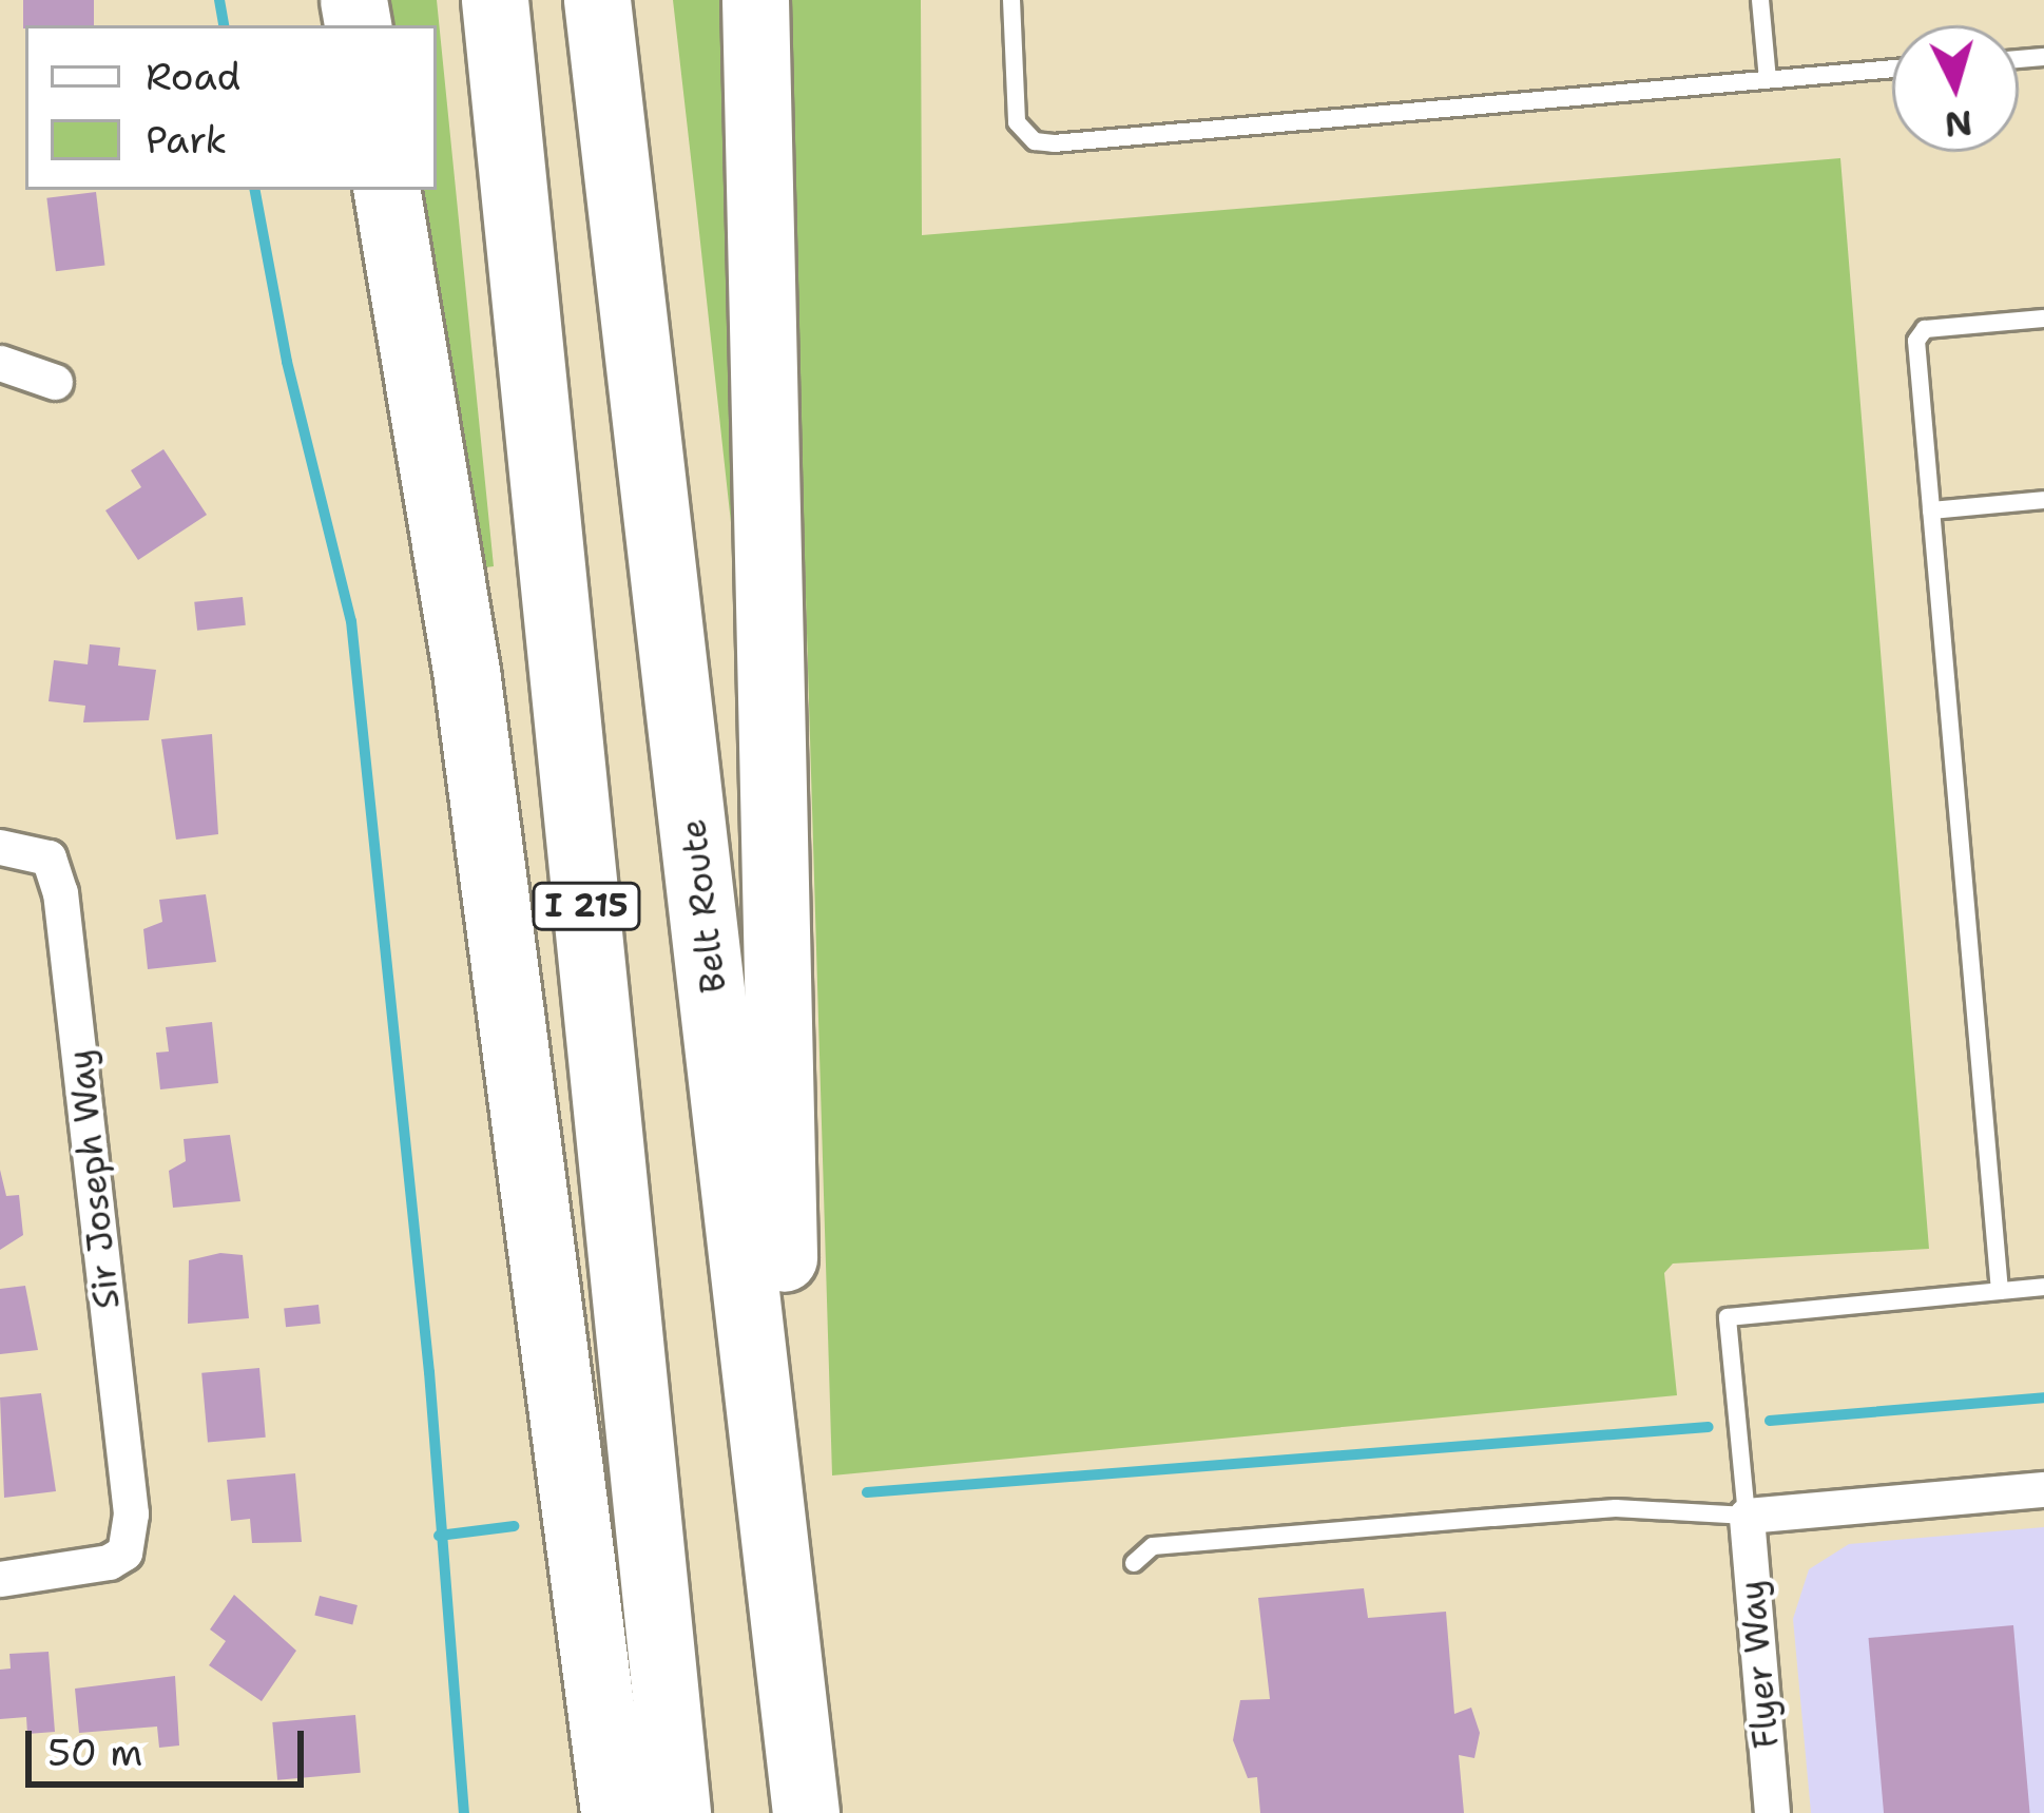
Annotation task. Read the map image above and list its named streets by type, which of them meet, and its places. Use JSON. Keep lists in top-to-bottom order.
{
  "streets": {
    "highway": ["I 215", "Belt Route"],
    "street": ["Sir Joseph Way", "Flyer Way"]
  },
  "legend": ["Road", "Park"],
  "scale_bar": "50 m",
  "north": "bottom"
}
